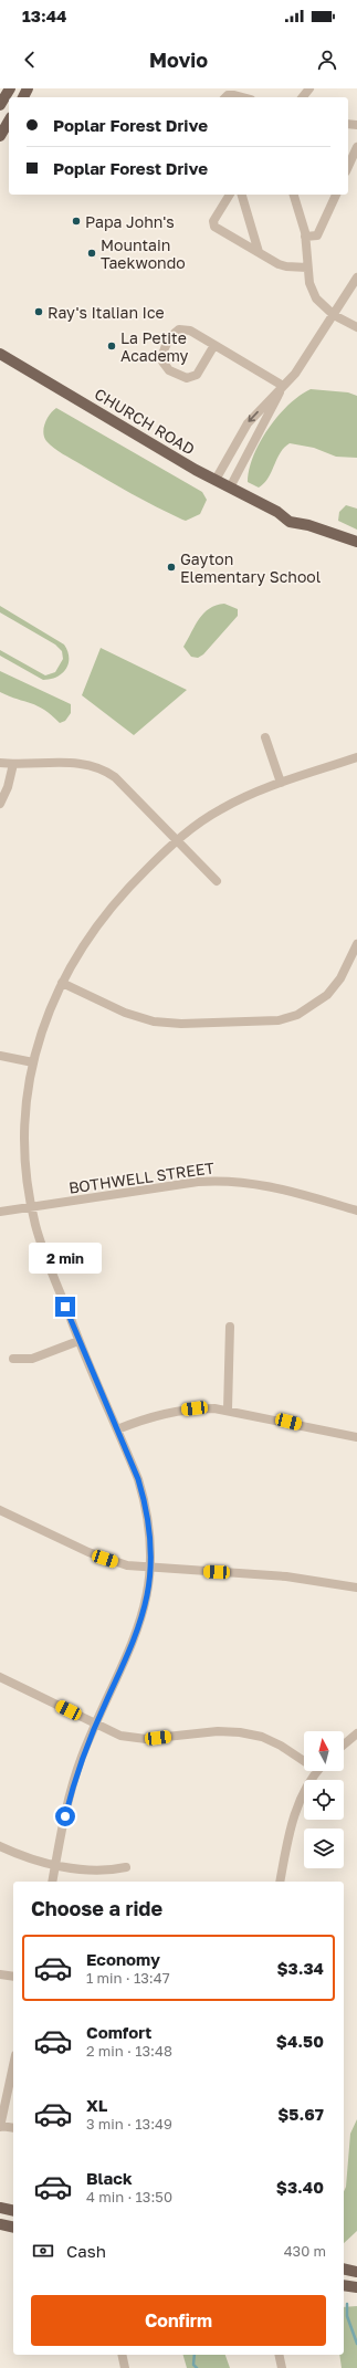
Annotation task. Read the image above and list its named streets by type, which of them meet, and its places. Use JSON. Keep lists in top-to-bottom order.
{
  "streets": {
    "main road": ["CHURCH ROAD"],
    "street": ["BOTHWELL STREET"]
  },
  "places": [
    "Papa John's",
    "Mountain Taekwondo",
    "Ray's Italian Ice",
    "La Petite Academy",
    "Gayton Elementary School"
  ],
  "north": "top",
  "page": {
    "status": "13:44",
    "header": "Movio",
    "banner": ["Poplar Forest Drive", "Poplar Forest Drive"],
    "bubble": "2 min",
    "heading": "Choose a ride",
    "list": [
      {
        "name": "Economy",
        "note": "1 min · 13:47",
        "value": "$3.34"
      },
      {
        "name": "Comfort",
        "note": "2 min · 13:48",
        "value": "$4.50"
      },
      {
        "name": "XL",
        "note": "3 min · 13:49",
        "value": "$5.67"
      },
      {
        "name": "Black",
        "note": "4 min · 13:50",
        "value": "$3.40"
      }
    ],
    "pay": ["Cash", "430 m"],
    "buttons": "Confirm"
  }
}
